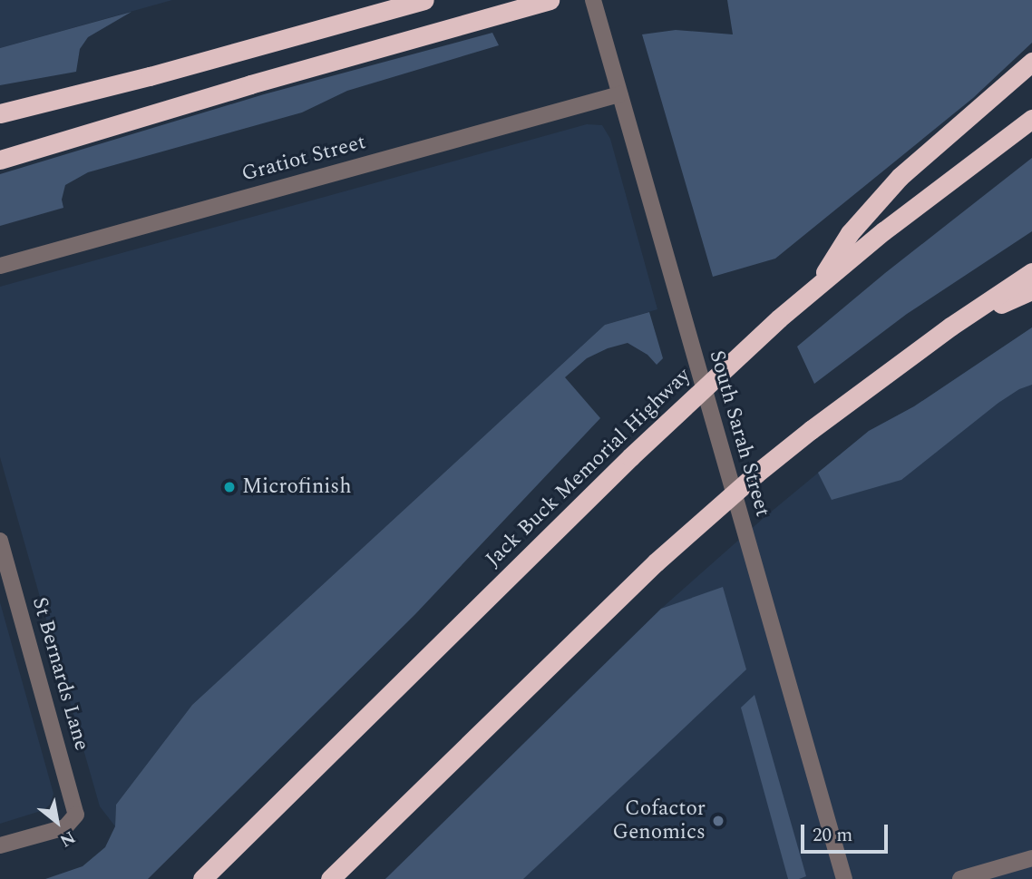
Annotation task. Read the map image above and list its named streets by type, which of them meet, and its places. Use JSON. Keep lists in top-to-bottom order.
{
  "streets": {
    "highway": ["Jack Buck Memorial Highway"],
    "street": ["Gratiot Street", "South Sarah Street", "St Bernards Lane"]
  },
  "crossings": [
    ["Gratiot Street", "South Sarah Street"]
  ],
  "places": ["Microfinish", "Cofactor Genomics"],
  "scale_bar": "20 m",
  "north": "bottom right"
}
